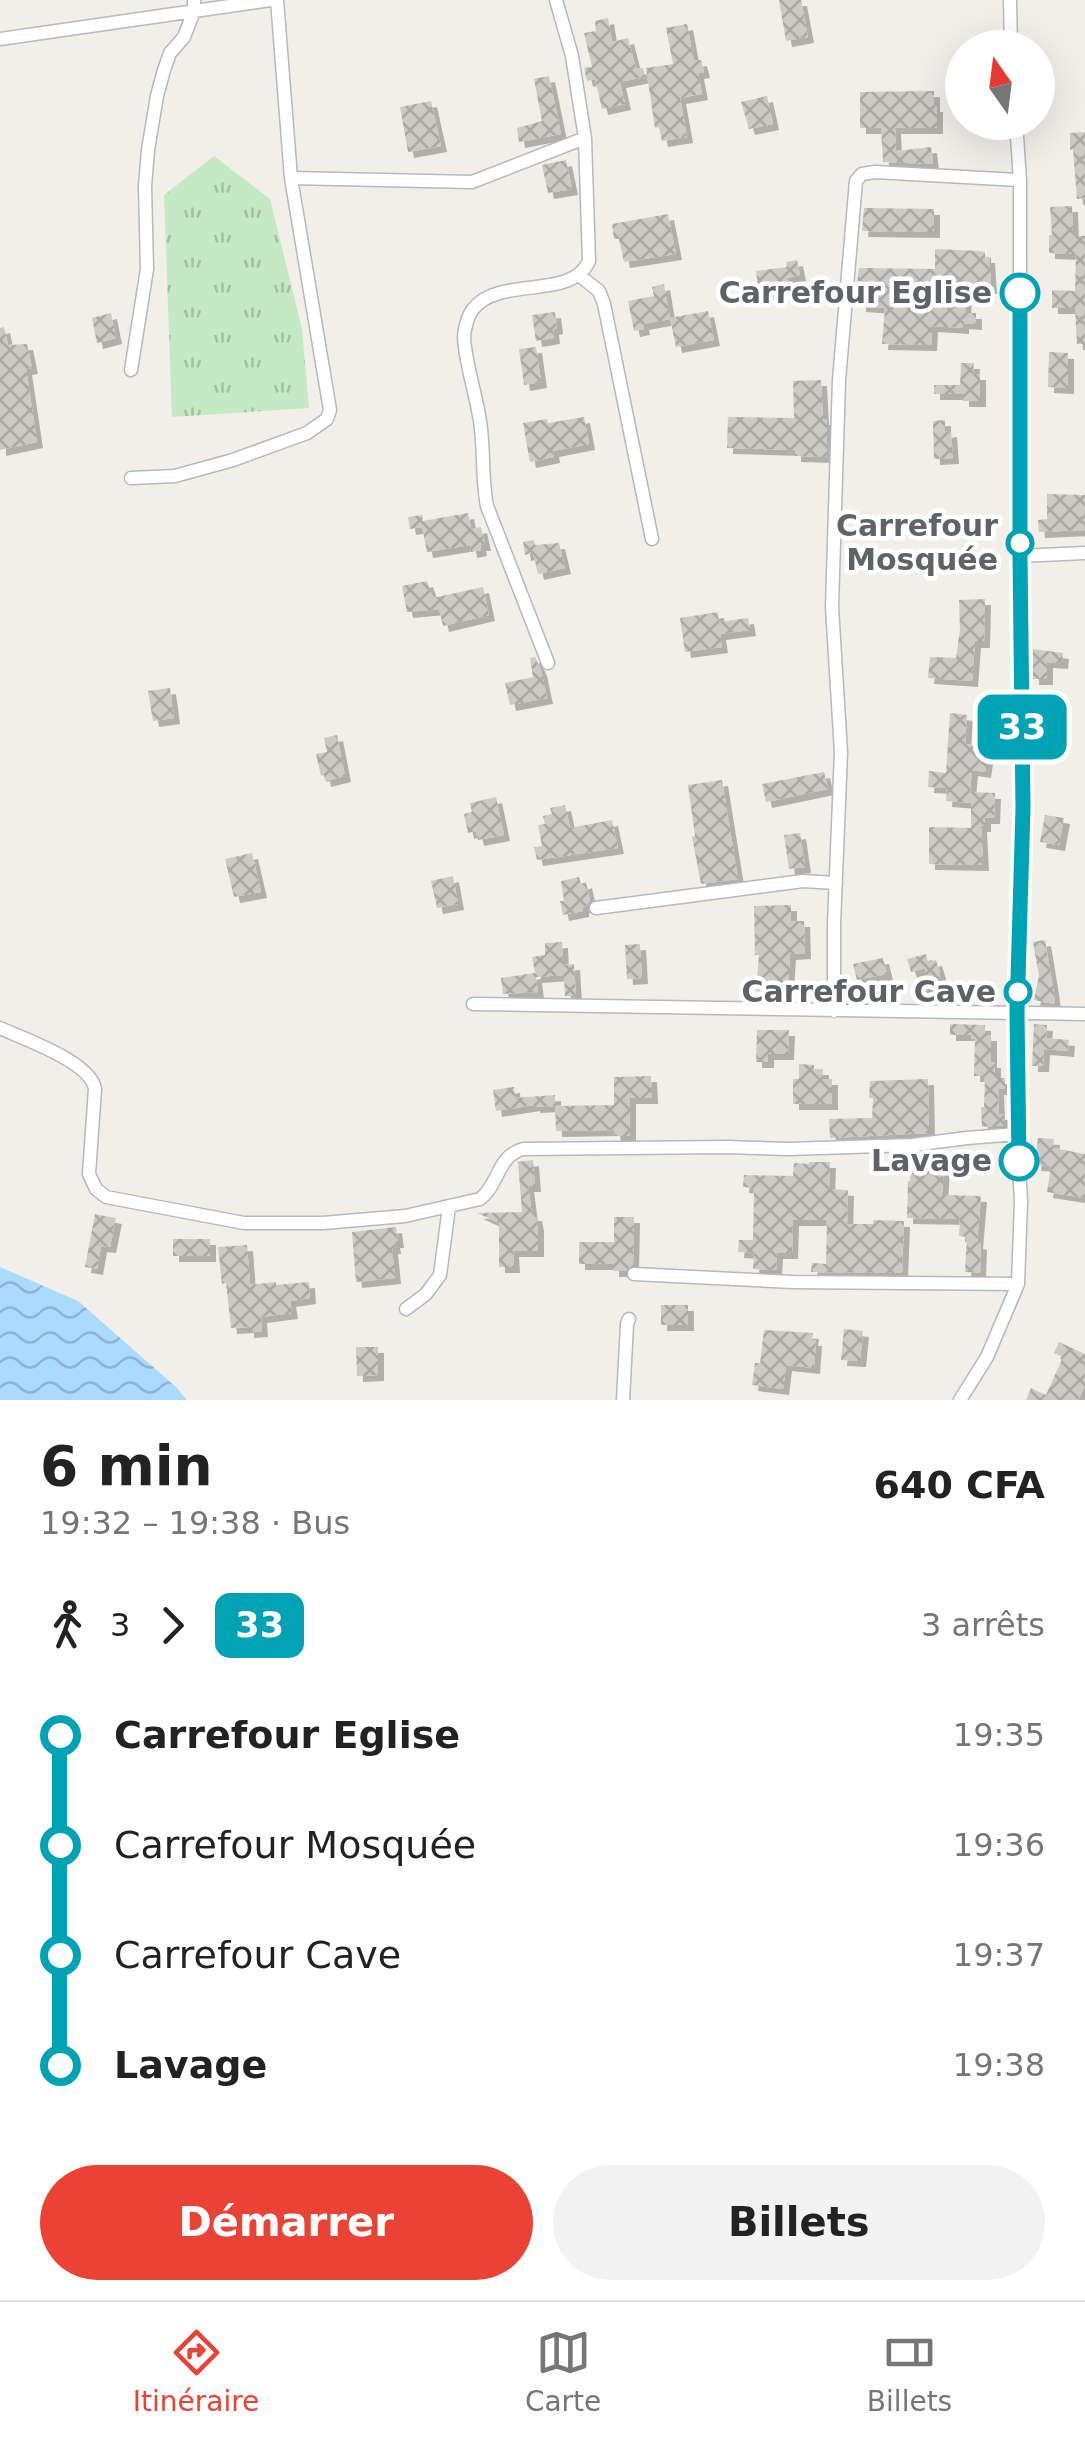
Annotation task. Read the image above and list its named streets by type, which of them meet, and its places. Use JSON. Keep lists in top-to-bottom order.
{
  "places": [
    "Carrefour Eglise",
    "Carrefour Mosquée",
    "Carrefour Cave",
    "Lavage"
  ],
  "lines": ["bus line 33"],
  "north": "top",
  "page": {
    "on_map": "33",
    "heading": ["6 min", "19:32 – 19:38 · Bus", "640 CFA"],
    "legs": ["3", "33", "3 arrêts"],
    "list": [
      {
        "name": "Carrefour Eglise",
        "value": "19:35"
      },
      {
        "name": "Carrefour Mosquée",
        "value": "19:36"
      },
      {
        "name": "Carrefour Cave",
        "value": "19:37"
      },
      {
        "name": "Lavage",
        "value": "19:38"
      }
    ],
    "buttons": ["Démarrer", "Billets"],
    "tabs": ["Itinéraire", "Carte", "Billets"]
  }
}
